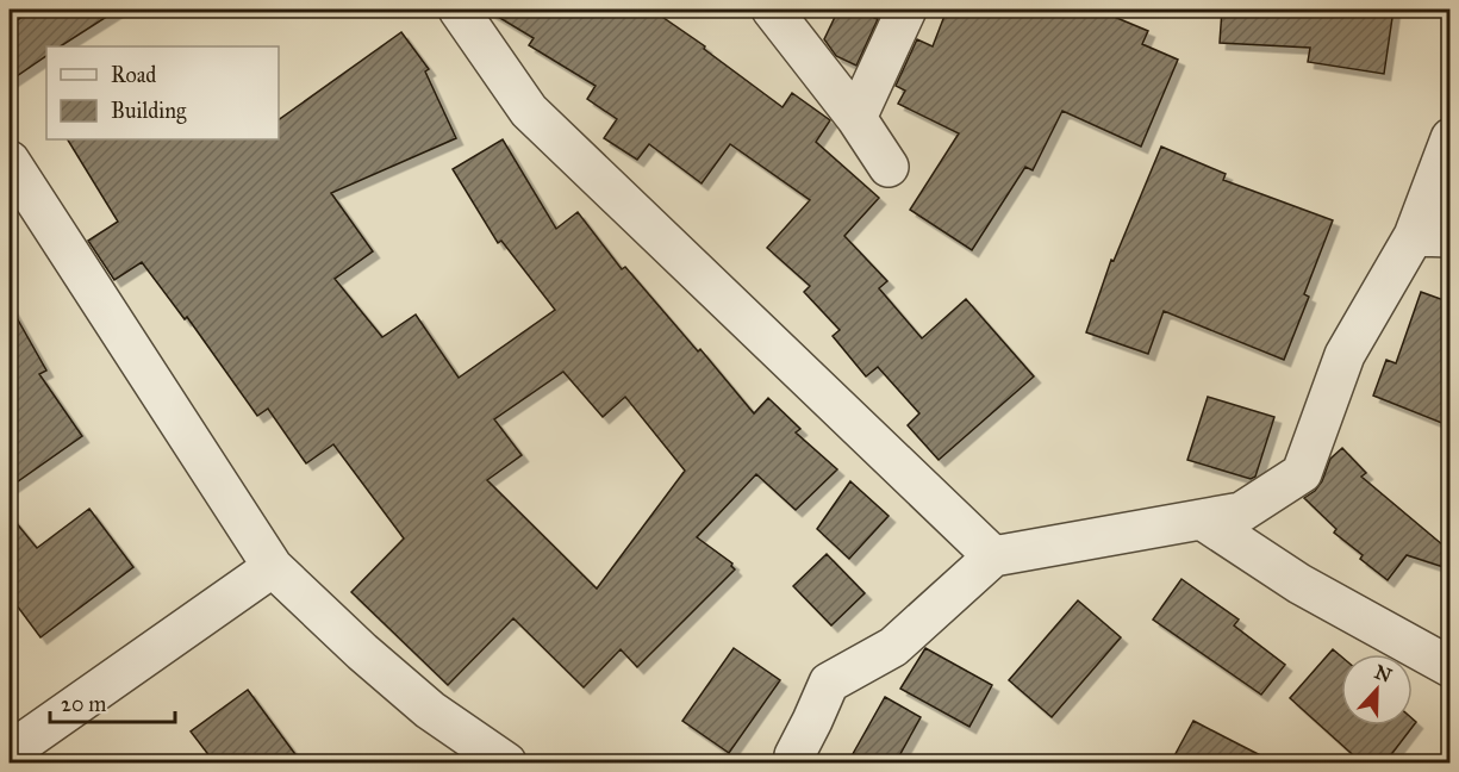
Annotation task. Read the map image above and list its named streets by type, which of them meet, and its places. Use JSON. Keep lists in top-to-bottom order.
{
  "legend": ["Road", "Building"],
  "scale_bar": "20 m",
  "north": "top"
}
